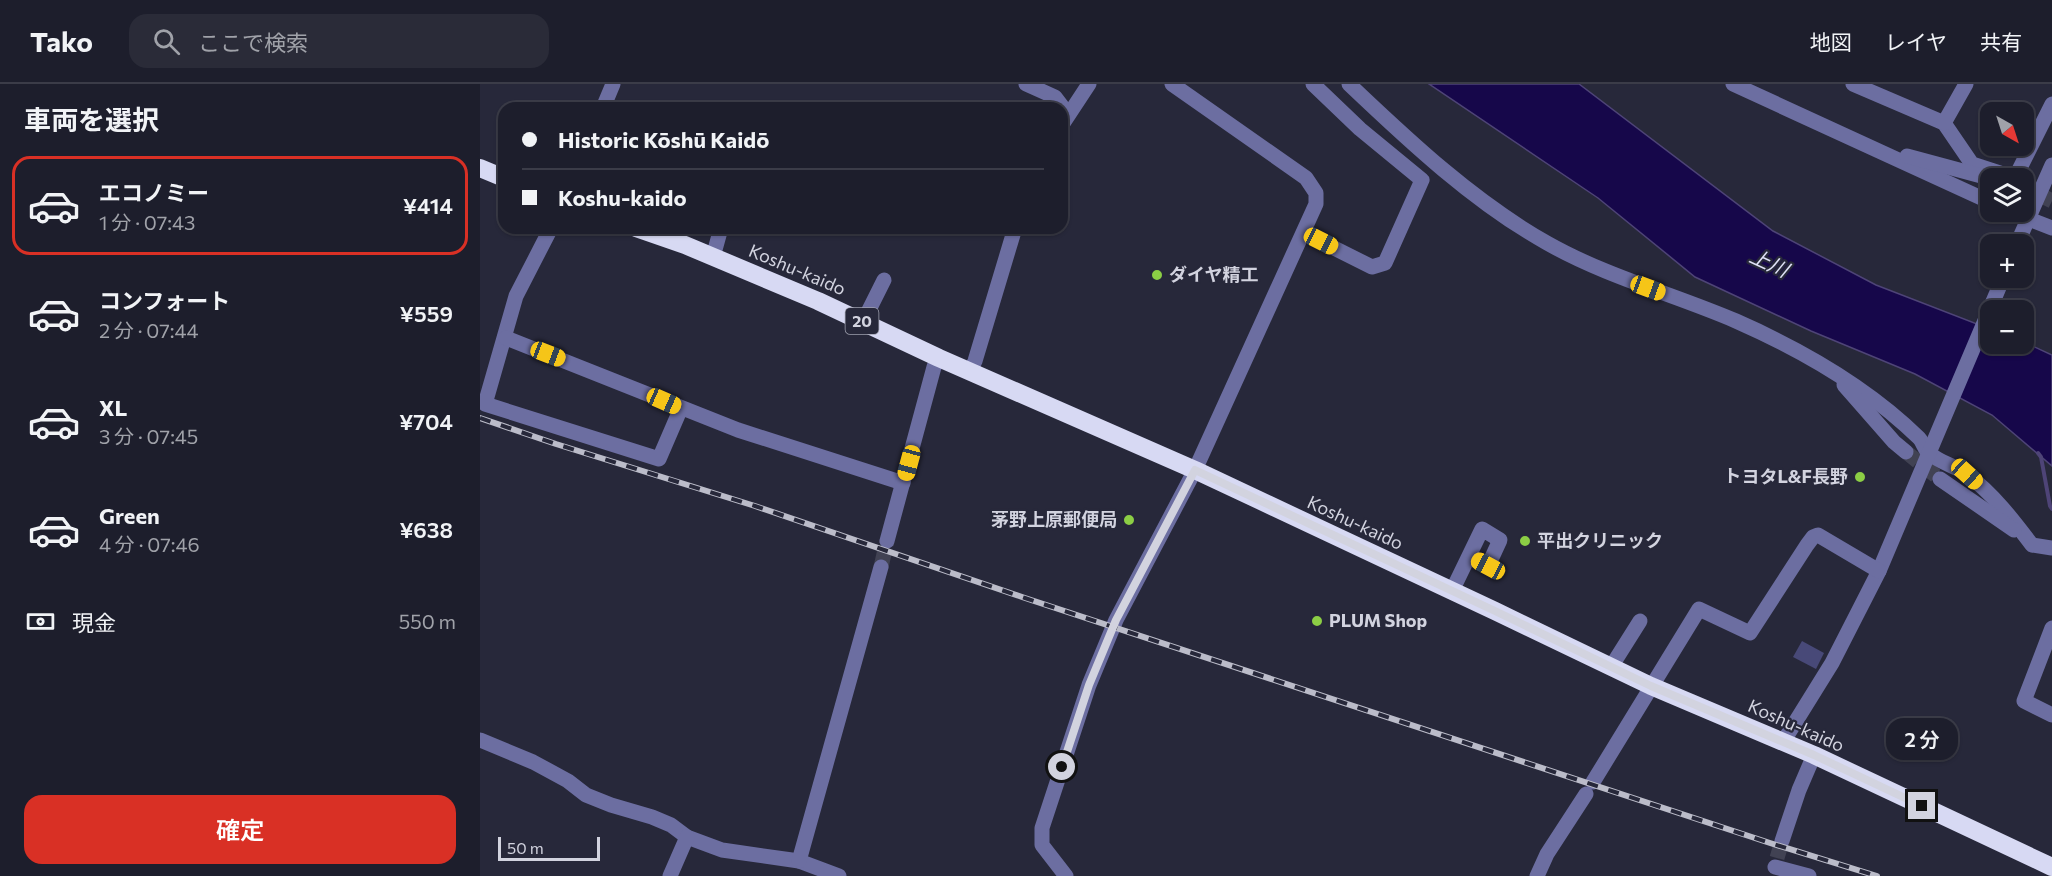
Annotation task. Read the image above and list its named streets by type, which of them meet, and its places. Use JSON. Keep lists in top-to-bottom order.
{
  "streets": {
    "highway": ["Koshu-kaido", "20"]
  },
  "water": ["上川"],
  "places": [
    "ダイヤ精工",
    "トヨタL&F長野",
    "茅野上原郵便局",
    "平出クリニック",
    "PLUM Shop"
  ],
  "scale_bar": "50 m",
  "north": "bottom right",
  "page": {
    "header": "Tako",
    "search": "ここで検索",
    "nav": ["地図", "レイヤ", "共有"],
    "heading": "車両を選択",
    "map_buttons": ["+", "−"],
    "banner": ["Historic Kōshū Kaidō", "Koshu-kaido"],
    "list": [
      {
        "name": "エコノミー",
        "note": "1 分 · 07:43",
        "value": "¥414"
      },
      {
        "name": "コンフォート",
        "note": "2 分 · 07:44",
        "value": "¥559"
      },
      {
        "name": "XL",
        "note": "3 分 · 07:45",
        "value": "¥704"
      },
      {
        "name": "Green",
        "note": "4 分 · 07:46",
        "value": "¥638"
      }
    ],
    "pay": ["現金", "550 m"],
    "bubble": "2 分",
    "buttons": "確定",
    "scale": "50 m"
  }
}
